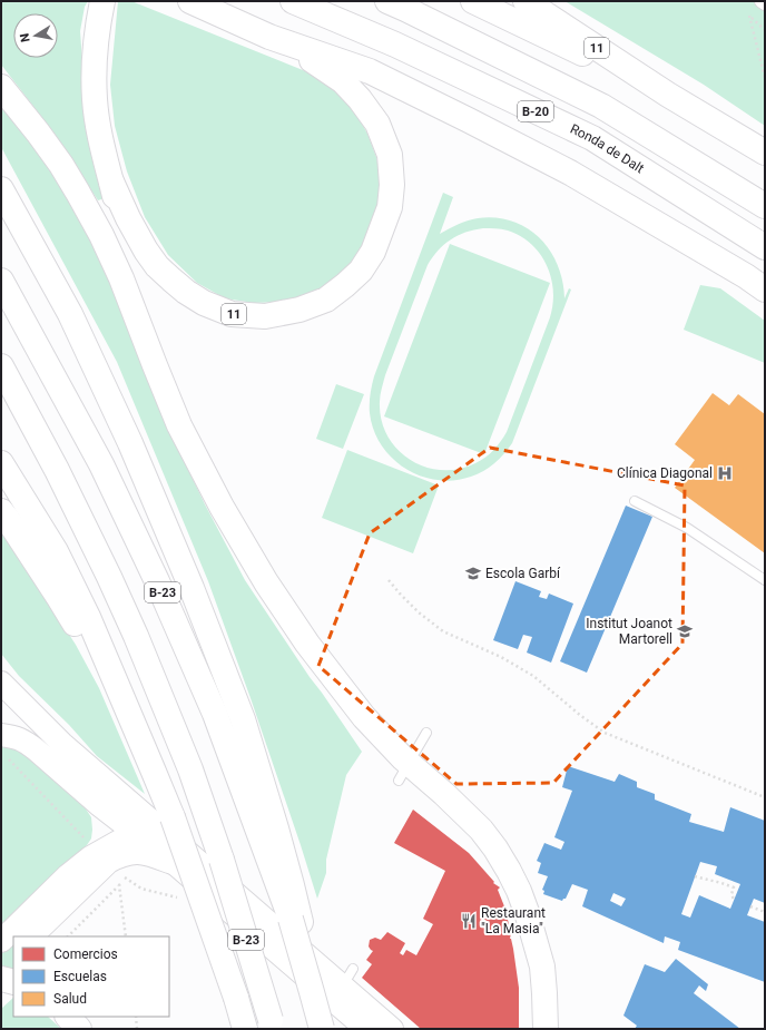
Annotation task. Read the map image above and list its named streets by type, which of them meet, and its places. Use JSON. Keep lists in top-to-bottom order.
{
  "streets": {
    "highway": [
      "11",
      "B-20",
      "Ronda de Dalt",
      "B-23"
    ]
  },
  "places": {
    "hospital": ["Clínica Diagonal"],
    "school or university": ["Escola Garbí", "Institut Joanot Martorell"],
    "restaurant": ["Restaurant \"La Masia\""]
  },
  "legend": ["Comercios", "Escuelas", "Salud"],
  "north": "left"
}
